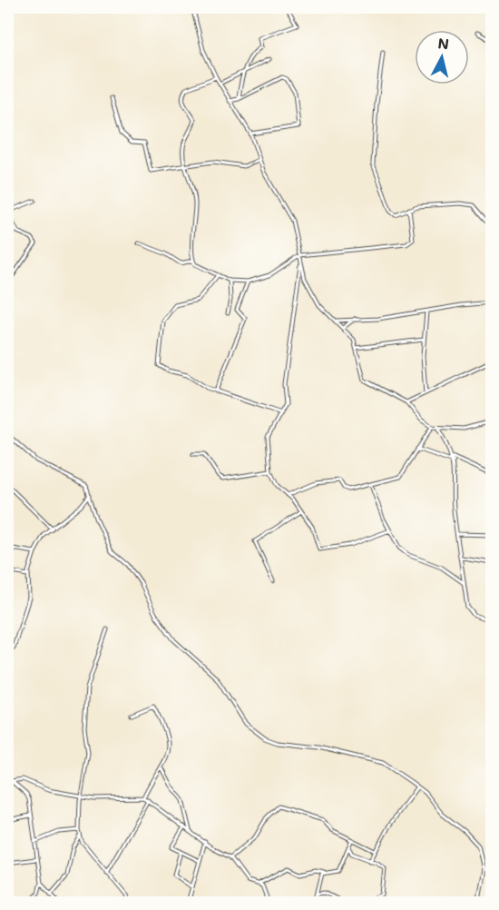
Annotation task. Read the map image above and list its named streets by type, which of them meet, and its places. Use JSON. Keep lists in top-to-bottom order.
{
  "north": "top"
}
